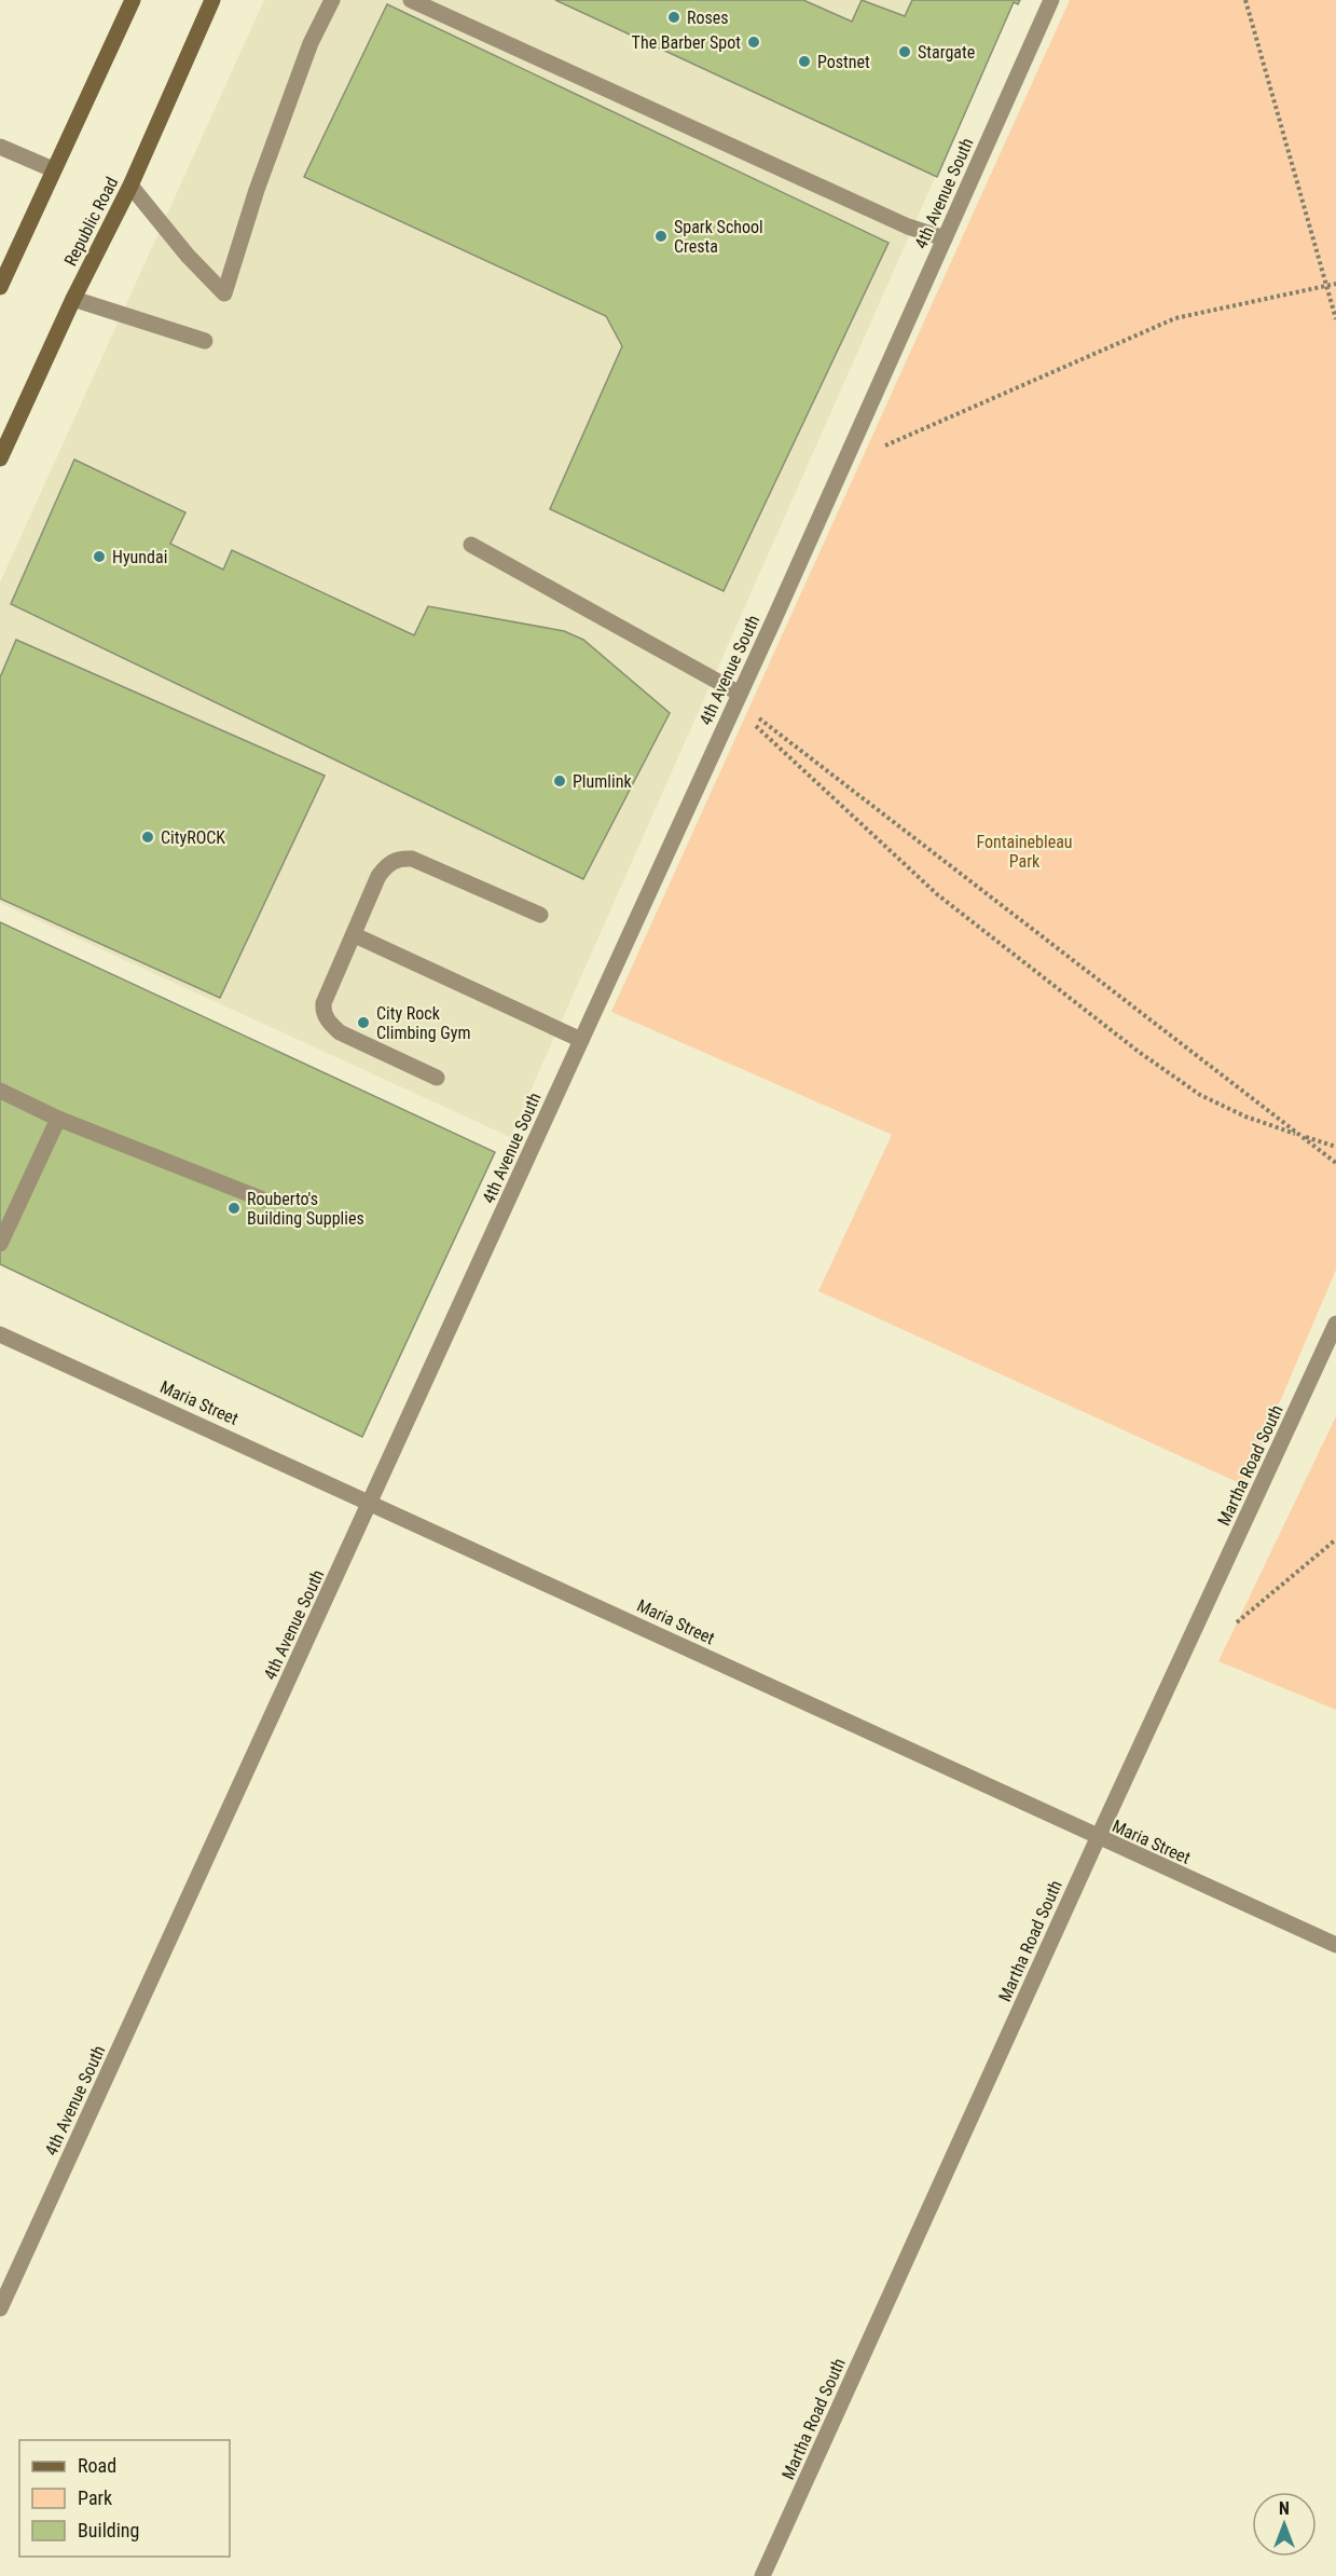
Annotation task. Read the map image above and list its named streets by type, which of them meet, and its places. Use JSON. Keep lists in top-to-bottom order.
{
  "streets": {
    "main road": ["Republic Road"],
    "street": ["4th Avenue South", "Maria Street", "Martha Road South"]
  },
  "crossings": [
    ["4th Avenue South", "Maria Street"],
    ["Maria Street", "Martha Road South"]
  ],
  "parks": ["Fontainebleau Park"],
  "places": [
    "Roses",
    "The Barber Spot",
    "Stargate",
    "Postnet",
    "Spark School Cresta",
    "Hyundai",
    "Plumlink",
    "CityROCK",
    "City Rock Climbing Gym",
    "Rouberto's Building Supplies"
  ],
  "legend": ["Road", "Park", "Building"],
  "north": "top"
}
